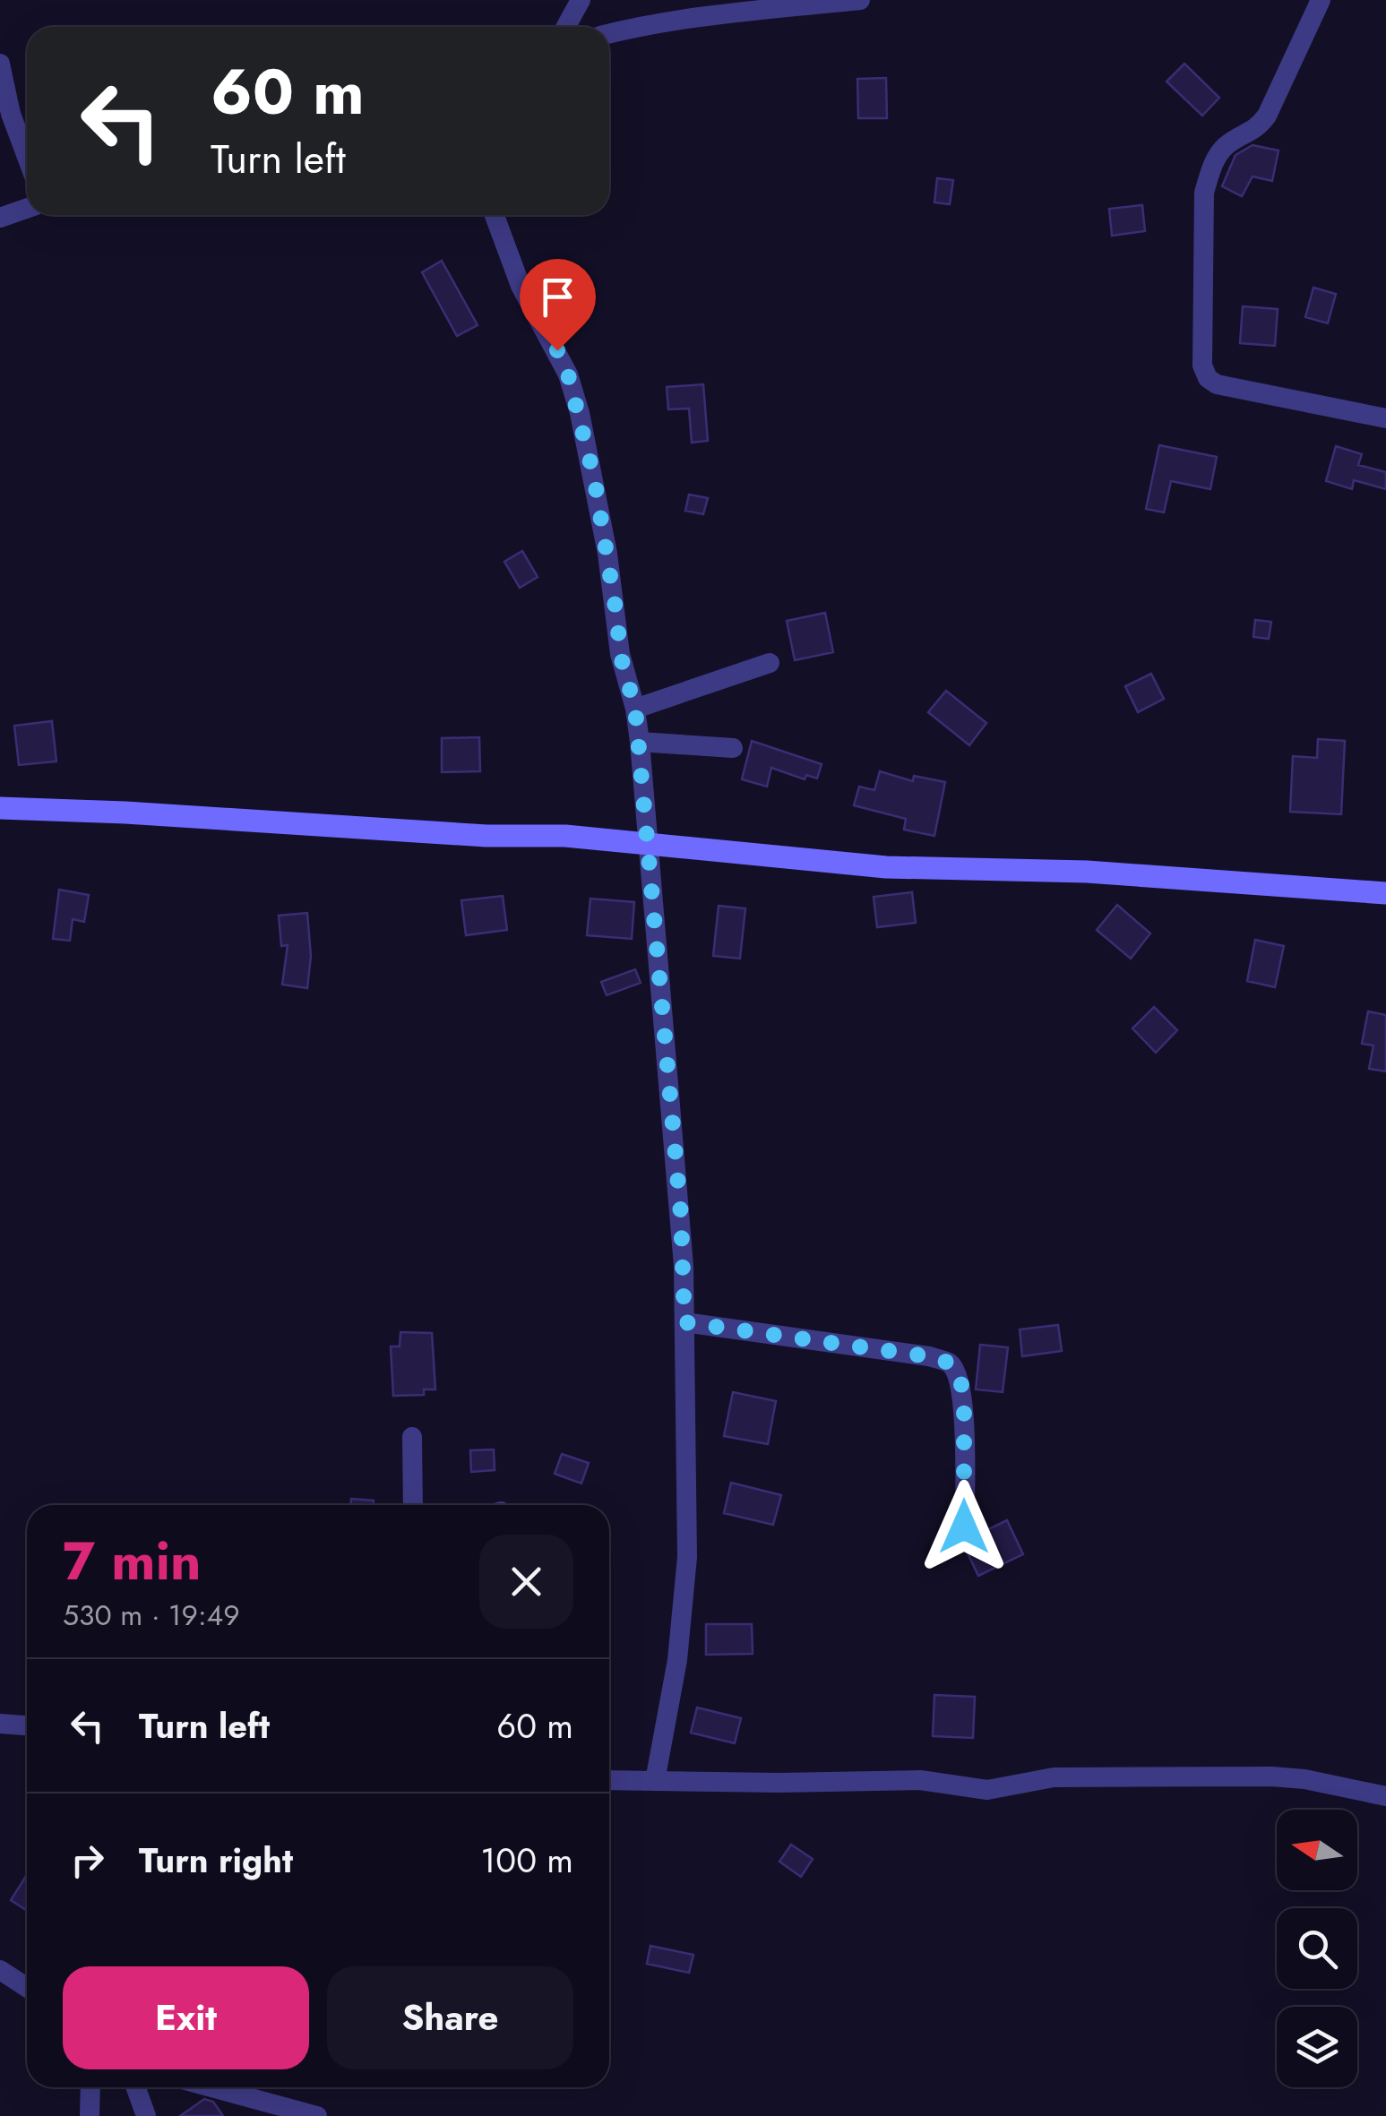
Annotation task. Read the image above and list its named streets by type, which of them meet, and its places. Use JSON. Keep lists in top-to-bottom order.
{
  "north": "left",
  "page": {
    "turn": ["60 m", "Turn left"],
    "heading": ["7 min", "530 m · 19:49"],
    "list": [
      {
        "name": "Turn left",
        "value": "60 m"
      },
      {
        "name": "Turn right",
        "value": "100 m"
      }
    ],
    "buttons": ["Exit", "Share"]
  }
}
